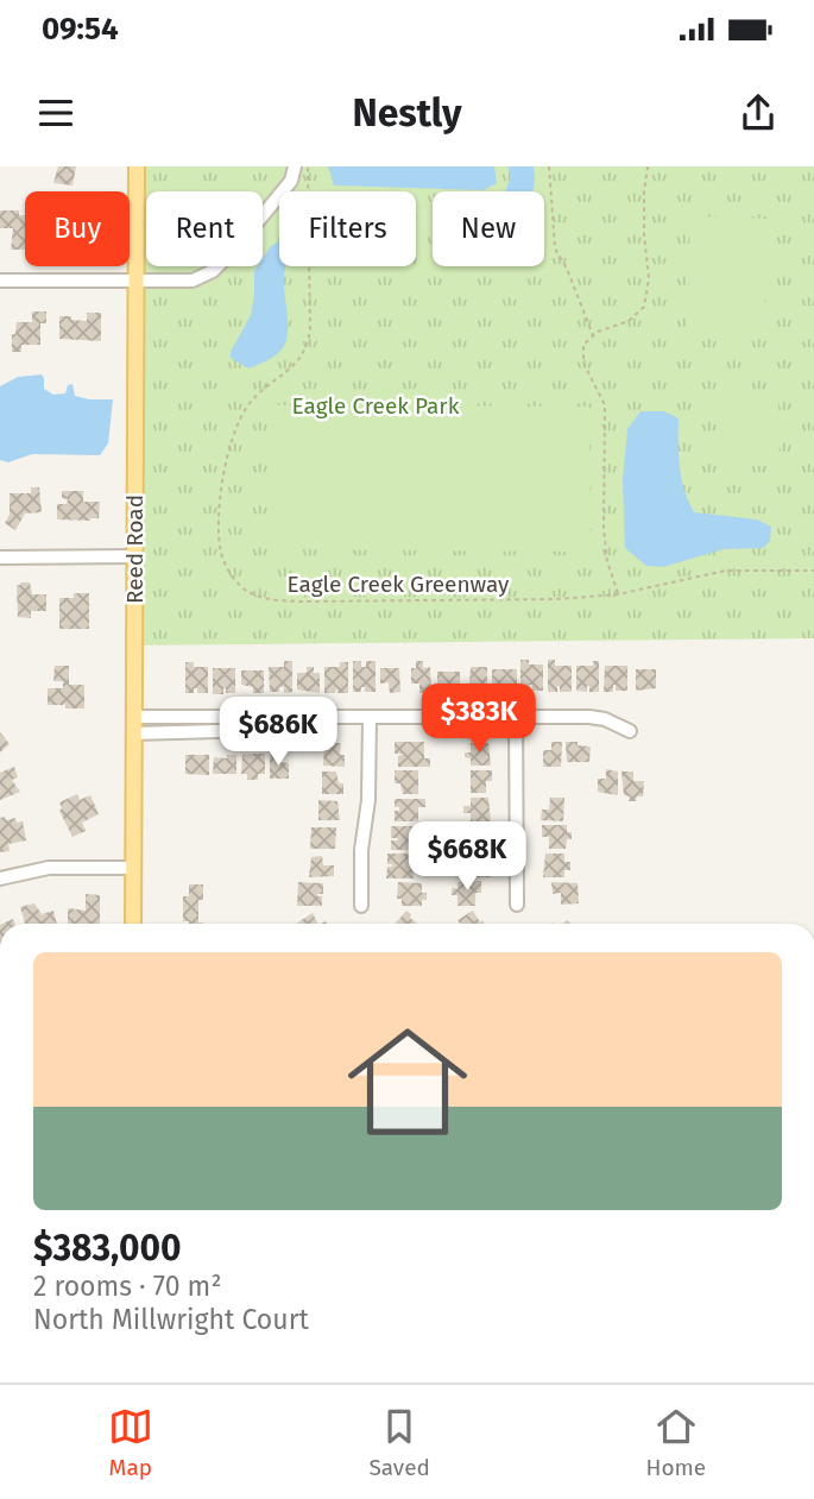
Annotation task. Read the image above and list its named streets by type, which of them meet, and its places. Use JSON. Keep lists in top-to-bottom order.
{
  "streets": {
    "main road": ["Reed Road"],
    "path": ["Eagle Creek Greenway"]
  },
  "parks": ["Eagle Creek Park"],
  "page": {
    "status": "09:54",
    "header": "Nestly",
    "chip": [
      "Buy",
      "Rent",
      "Filters",
      "New"
    ],
    "price": ["$383K", "$686K", "$668K"],
    "list": [
      {
        "name": "$383,000",
        "note": "2 rooms · 70 m² · North Millwright Court"
      }
    ],
    "tabs": ["Map", "Saved", "Home"]
  }
}
